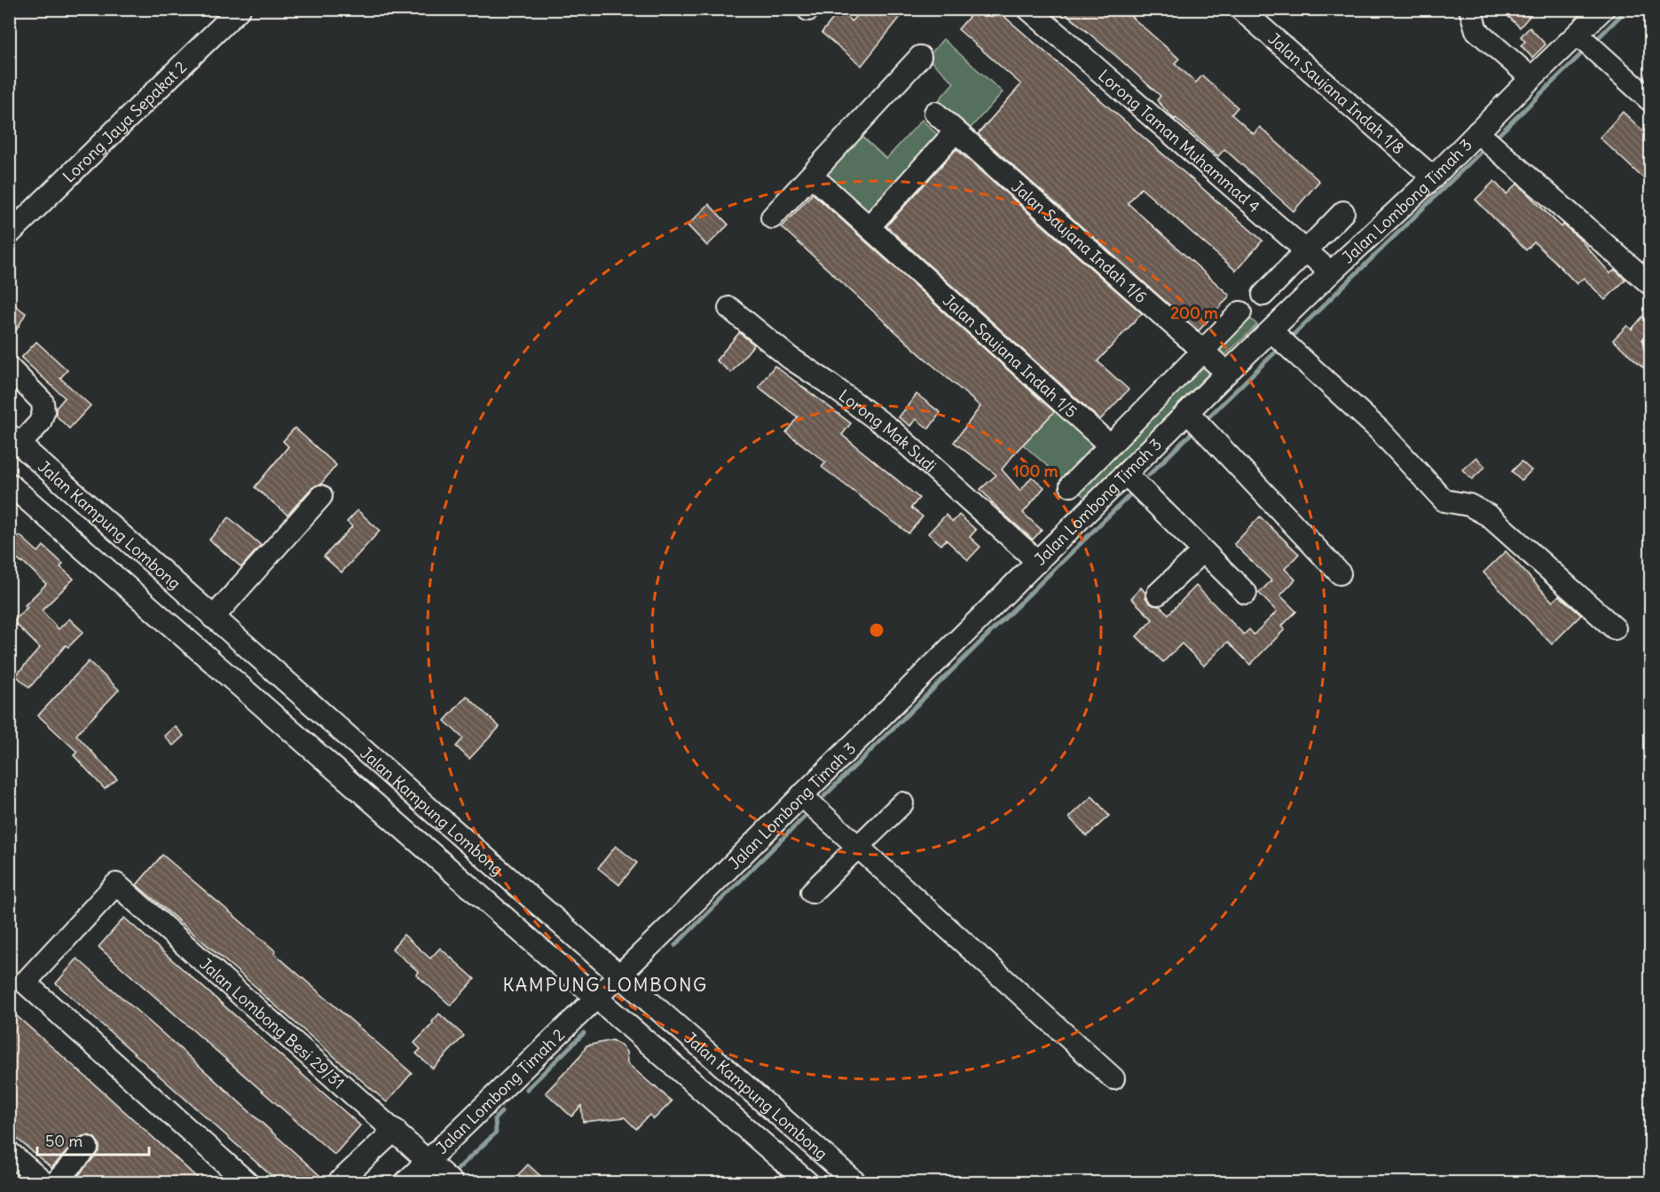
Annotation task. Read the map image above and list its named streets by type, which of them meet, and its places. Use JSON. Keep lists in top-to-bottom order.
{
  "streets": {
    "street": [
      "Jalan Saujana Indah 1/8",
      "Lorong Jaya Sepakat 2",
      "Lorong Taman Muhammad 4",
      "Jalan Lombong Timah 3",
      "Jalan Saujana Indah 1/6",
      "Jalan Saujana Indah 1/5",
      "Lorong Mak Sudi",
      "Jalan Kampung Lombong",
      "Jalan Lombong Besi 29/31",
      "Jalan Lombong Timah 2"
    ]
  },
  "crossings": [
    ["Jalan Saujana Indah 1/8", "Jalan Lombong Timah 3"],
    ["Lorong Taman Muhammad 4", "Jalan Lombong Timah 3"],
    ["Jalan Lombong Timah 3", "Jalan Saujana Indah 1/6"],
    ["Jalan Lombong Timah 3", "Lorong Mak Sudi"],
    ["Jalan Lombong Timah 3", "Jalan Kampung Lombong"],
    ["Jalan Lombong Timah 3", "Jalan Lombong Timah 2"],
    ["Jalan Kampung Lombong", "Jalan Lombong Timah 2"],
    ["Jalan Lombong Besi 29/31", "Jalan Lombong Timah 2"]
  ],
  "districts": ["KAMPUNG LOMBONG"],
  "scale_bar": "50 m",
  "rings": ["200 m", "100 m"]
}
